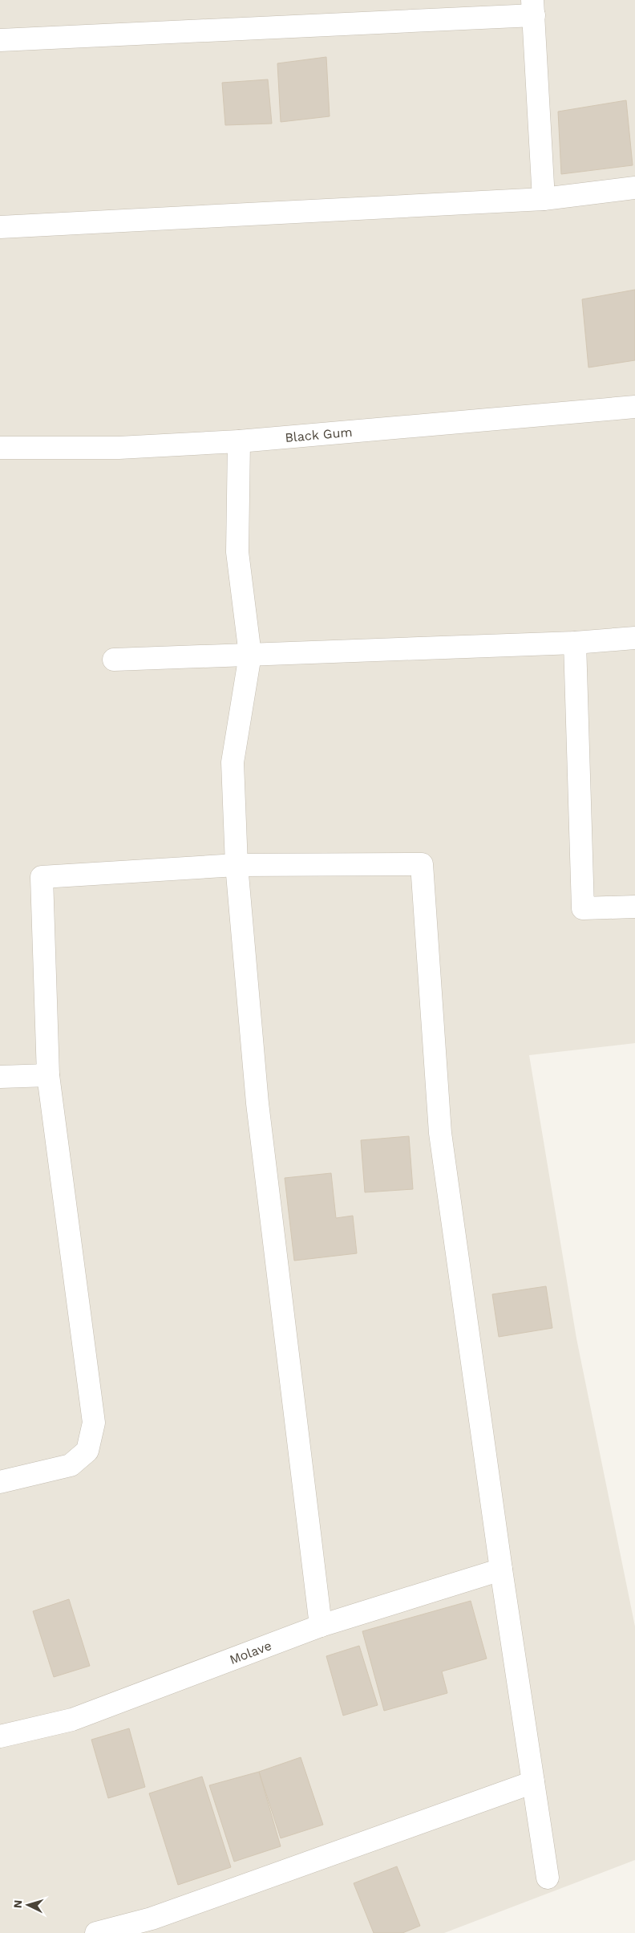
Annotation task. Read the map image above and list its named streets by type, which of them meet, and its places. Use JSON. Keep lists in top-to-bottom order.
{
  "streets": {
    "street": ["Black Gum", "Molave"]
  },
  "north": "left"
}
